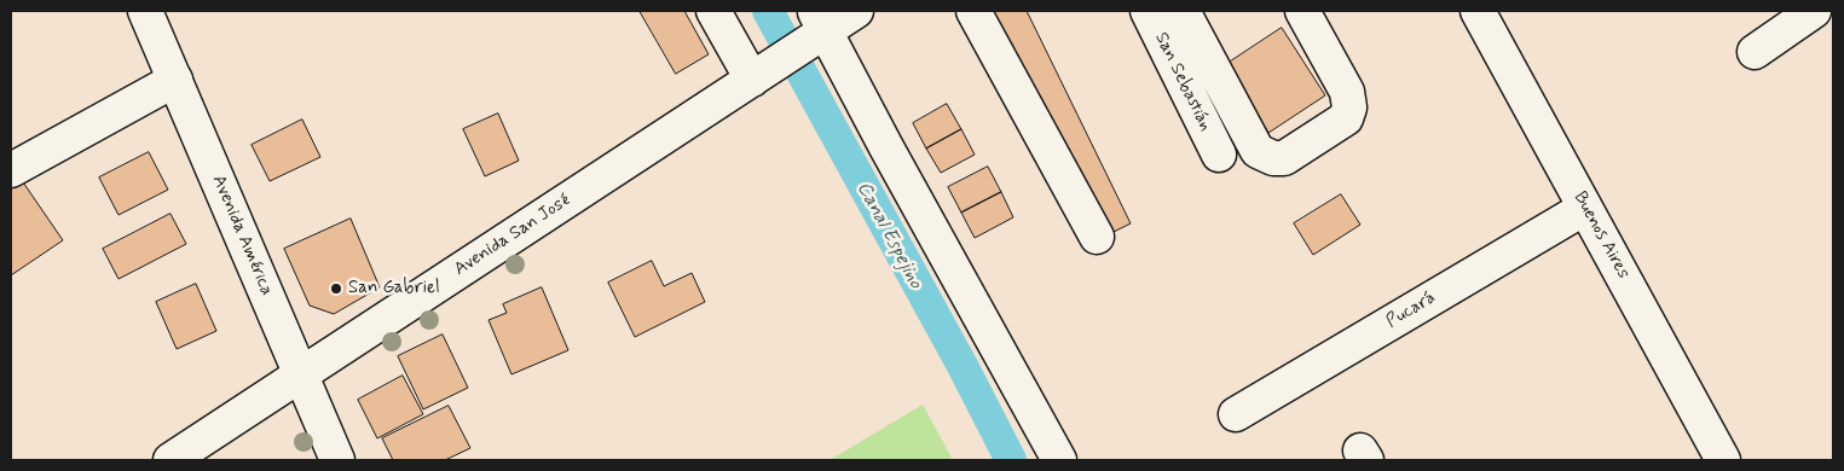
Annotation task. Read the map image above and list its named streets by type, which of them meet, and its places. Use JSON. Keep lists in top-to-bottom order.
{
  "streets": {
    "street": [
      "San Sebastián",
      "Avenida América",
      "Avenida San José",
      "Buenos Aires",
      "Pucará"
    ]
  },
  "crossings": [
    ["Avenida América", "Avenida San José"],
    ["Buenos Aires", "Pucará"]
  ],
  "water": ["Canal Espejino"],
  "places": ["San Gabriel"]
}
